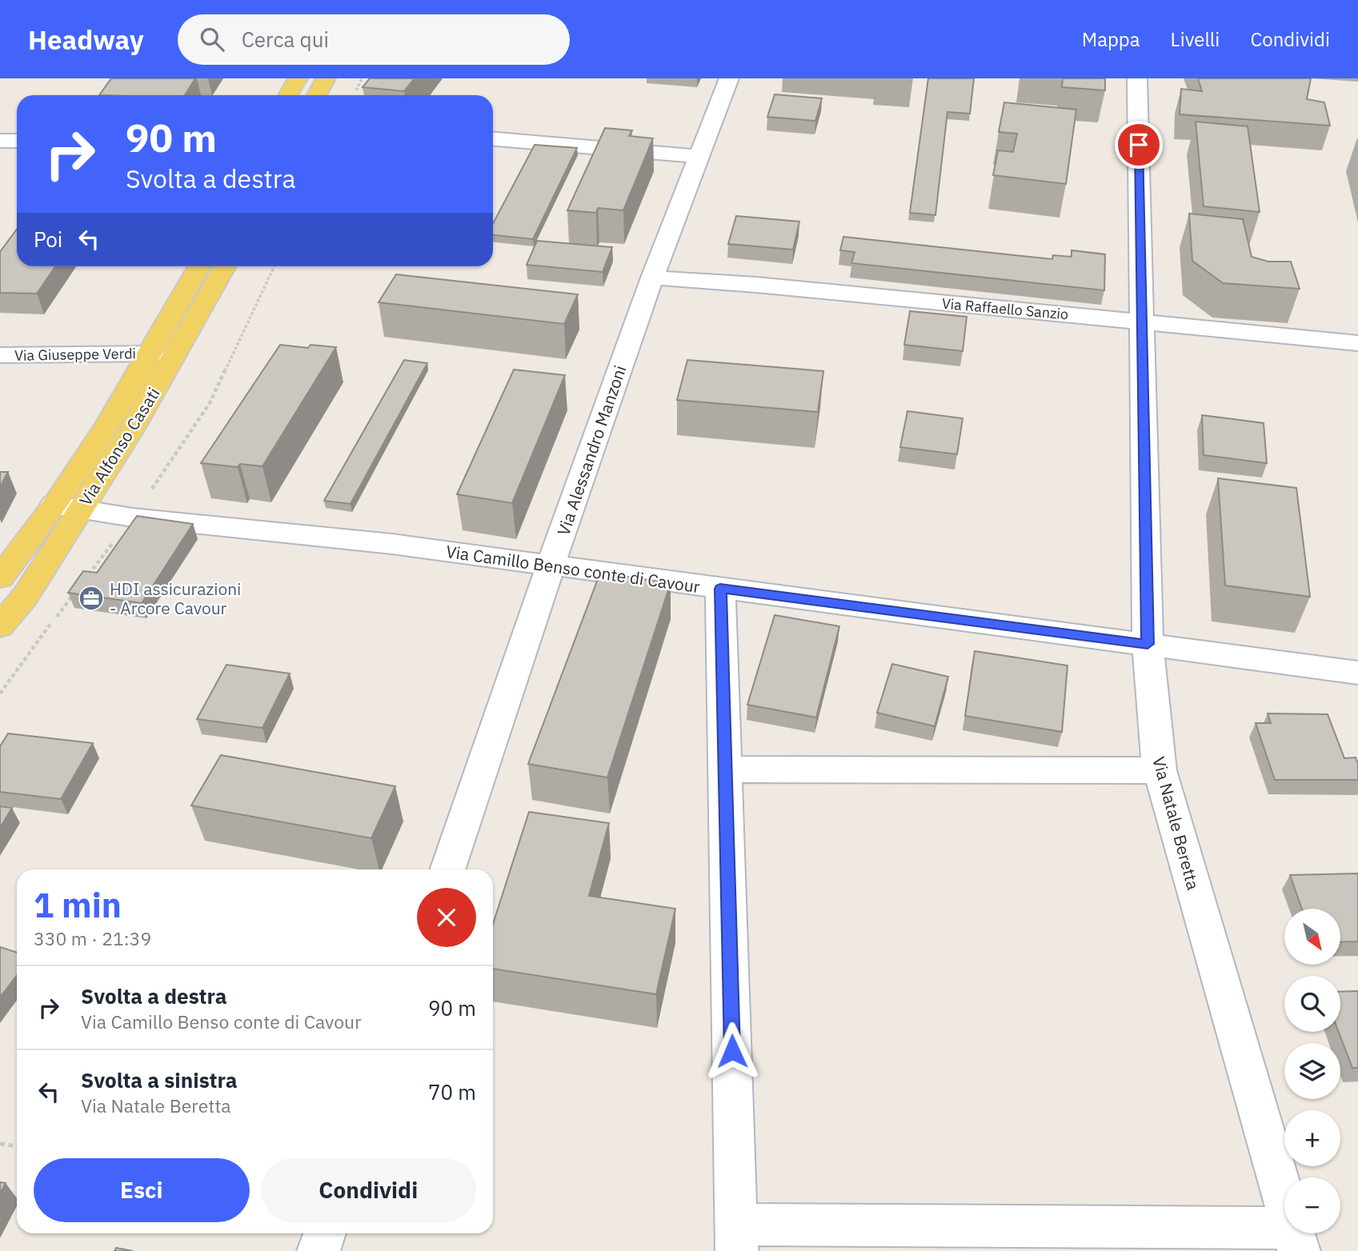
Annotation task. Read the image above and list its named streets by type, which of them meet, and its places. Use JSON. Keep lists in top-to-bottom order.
{
  "streets": {
    "main road": ["Via Alfonso Casati"],
    "street": [
      "Via Raffaello Sanzio",
      "Via Giuseppe Verdi",
      "Via Alessandro Manzoni",
      "Via Camillo Benso conte di Cavour",
      "Via Natale Beretta"
    ]
  },
  "crossings": [
    ["Via Raffaello Sanzio", "Via Alessandro Manzoni"],
    ["Via Raffaello Sanzio", "Via Natale Beretta"],
    ["Via Giuseppe Verdi", "Via Alfonso Casati"],
    ["Via Alfonso Casati", "Via Camillo Benso conte di Cavour"],
    ["Via Alessandro Manzoni", "Via Camillo Benso conte di Cavour"],
    ["Via Camillo Benso conte di Cavour", "Via Natale Beretta"]
  ],
  "places": {
    "office": ["HDI assicurazioni - Arcore Cavour"]
  },
  "north": "bottom right",
  "page": {
    "header": "Headway",
    "search": "Cerca qui",
    "nav": ["Mappa", "Livelli", "Condividi"],
    "turn": ["90 m", "Svolta a destra"],
    "then": "Poi",
    "heading": ["1 min", "330 m · 21:39"],
    "map_buttons": ["+", "−"],
    "list": [
      {
        "name": "Svolta a destra",
        "note": "Via Camillo Benso conte di Cavour",
        "value": "90 m"
      },
      {
        "name": "Svolta a sinistra",
        "note": "Via Natale Beretta",
        "value": "70 m"
      }
    ],
    "buttons": ["Esci", "Condividi"]
  }
}
